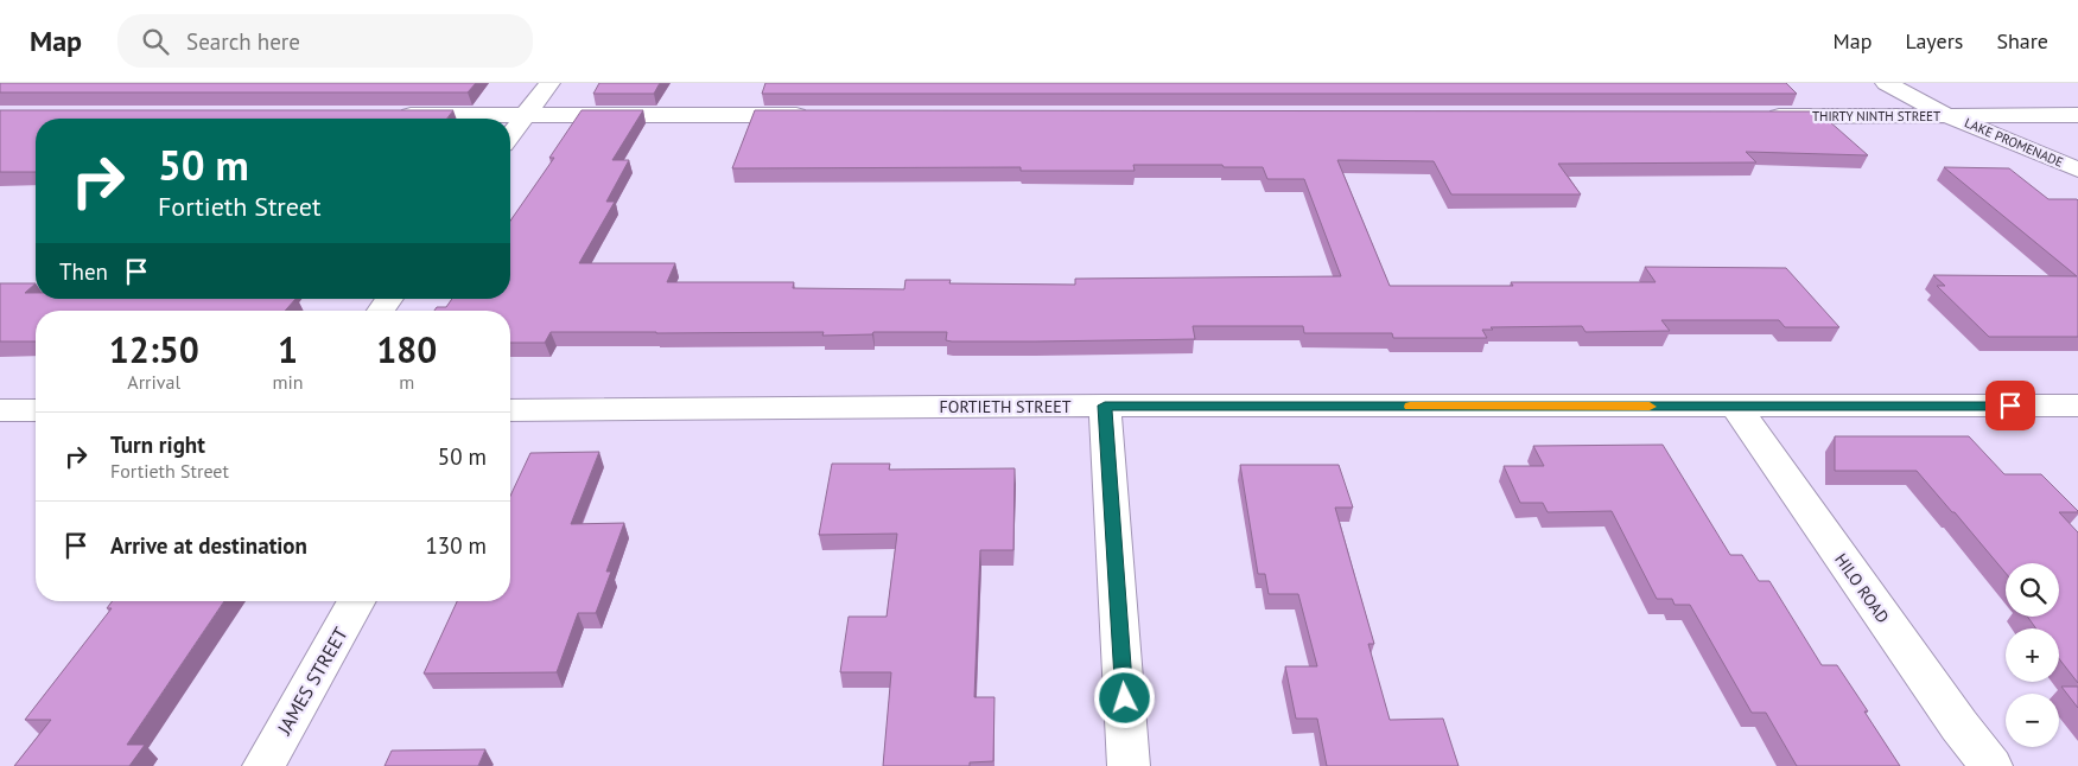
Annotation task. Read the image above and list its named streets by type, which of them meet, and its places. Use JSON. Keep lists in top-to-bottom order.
{
  "streets": {
    "street": [
      "THIRTY NINTH STREET",
      "LAKE PROMENADE",
      "FORTIETH STREET",
      "HILO ROAD",
      "JAMES STREET"
    ]
  },
  "crossings": [
    ["THIRTY NINTH STREET", "LAKE PROMENADE"],
    ["FORTIETH STREET", "HILO ROAD"]
  ],
  "page": {
    "header": "Map",
    "search": "Search here",
    "nav": ["Map", "Layers", "Share"],
    "turn": ["50 m", "Fortieth Street"],
    "then": "Then",
    "eta": [
      "12:50",
      "Arrival",
      "1",
      "min",
      "180",
      "m"
    ],
    "list": [
      {
        "name": "Turn right",
        "note": "Fortieth Street",
        "value": "50 m"
      },
      {
        "name": "Arrive at destination",
        "value": "130 m"
      }
    ],
    "map_buttons": ["+", "−"]
  }
}
